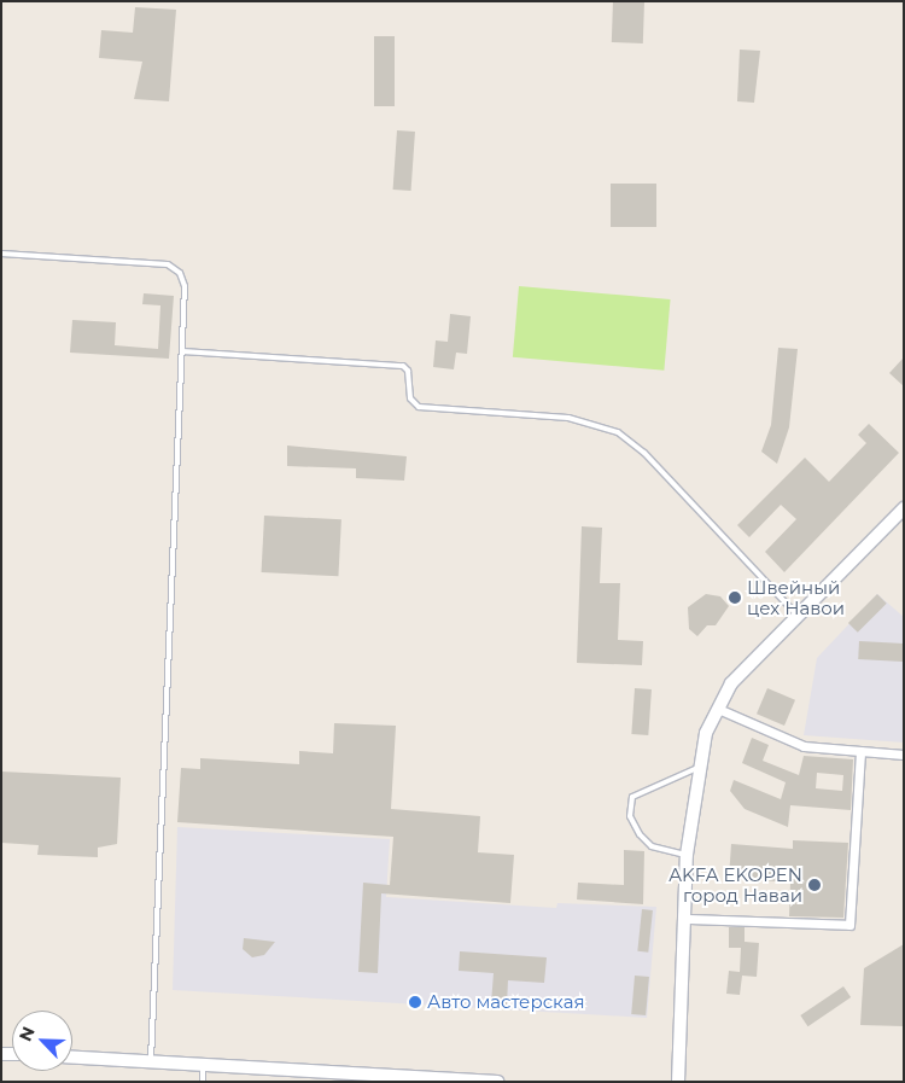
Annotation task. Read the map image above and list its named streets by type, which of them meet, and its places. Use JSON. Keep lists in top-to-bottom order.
{
  "places": ["Швейный цех Навои", "AKFA EKOPEN город Наваи", "Авто мастерская"],
  "north": "top left"
}
